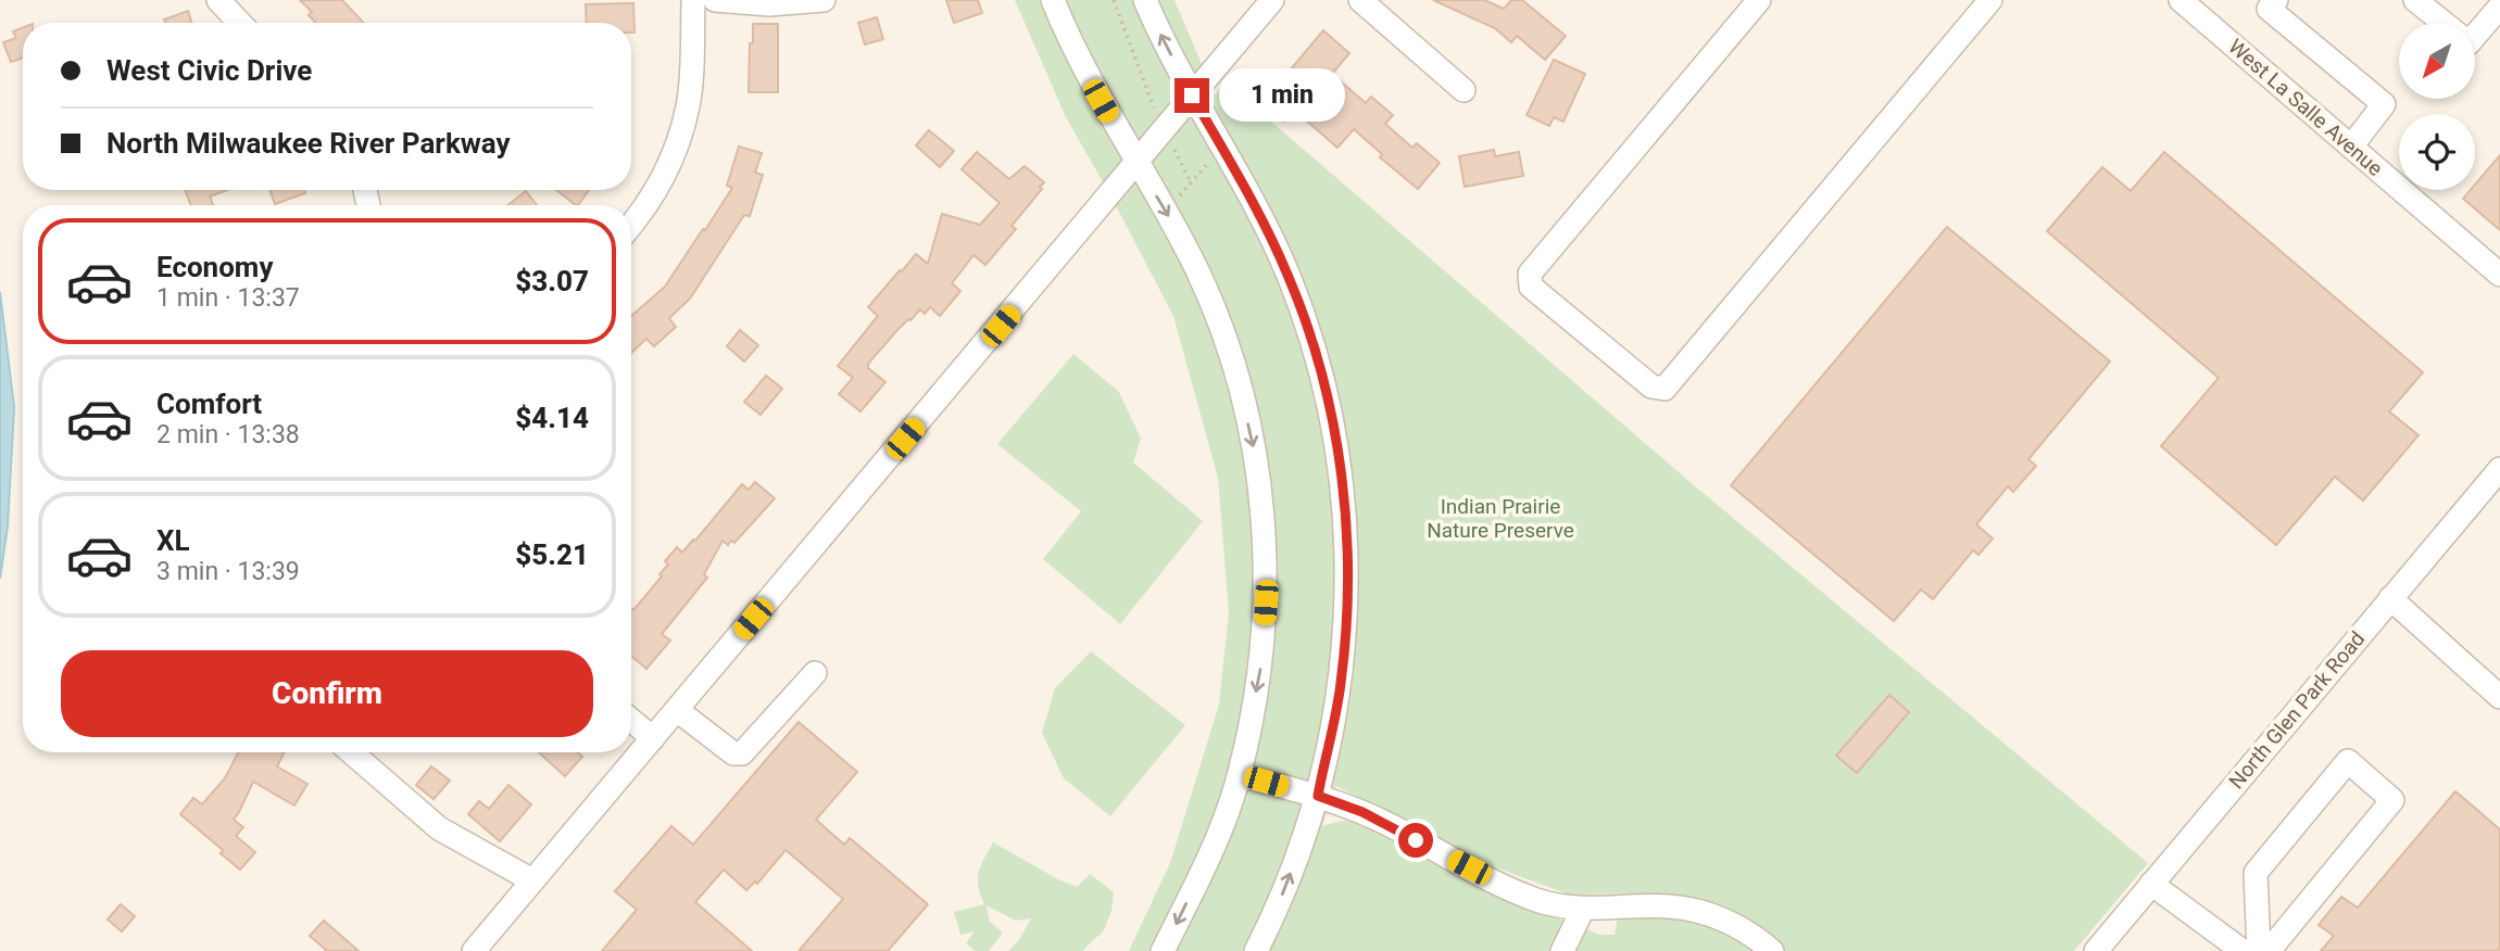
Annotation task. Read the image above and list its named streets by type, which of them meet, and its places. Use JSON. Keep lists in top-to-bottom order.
{
  "streets": {
    "street": ["West La Salle Avenue", "North Glen Park Road"]
  },
  "parks": ["Indian Prairie Nature Preserve"],
  "north": "bottom left",
  "page": {
    "banner": ["West Civic Drive", "North Milwaukee River Parkway"],
    "bubble": "1 min",
    "list": [
      {
        "name": "Economy",
        "note": "1 min · 13:37",
        "value": "$3.07"
      },
      {
        "name": "Comfort",
        "note": "2 min · 13:38",
        "value": "$4.14"
      },
      {
        "name": "XL",
        "note": "3 min · 13:39",
        "value": "$5.21"
      }
    ],
    "buttons": "Confirm"
  }
}
